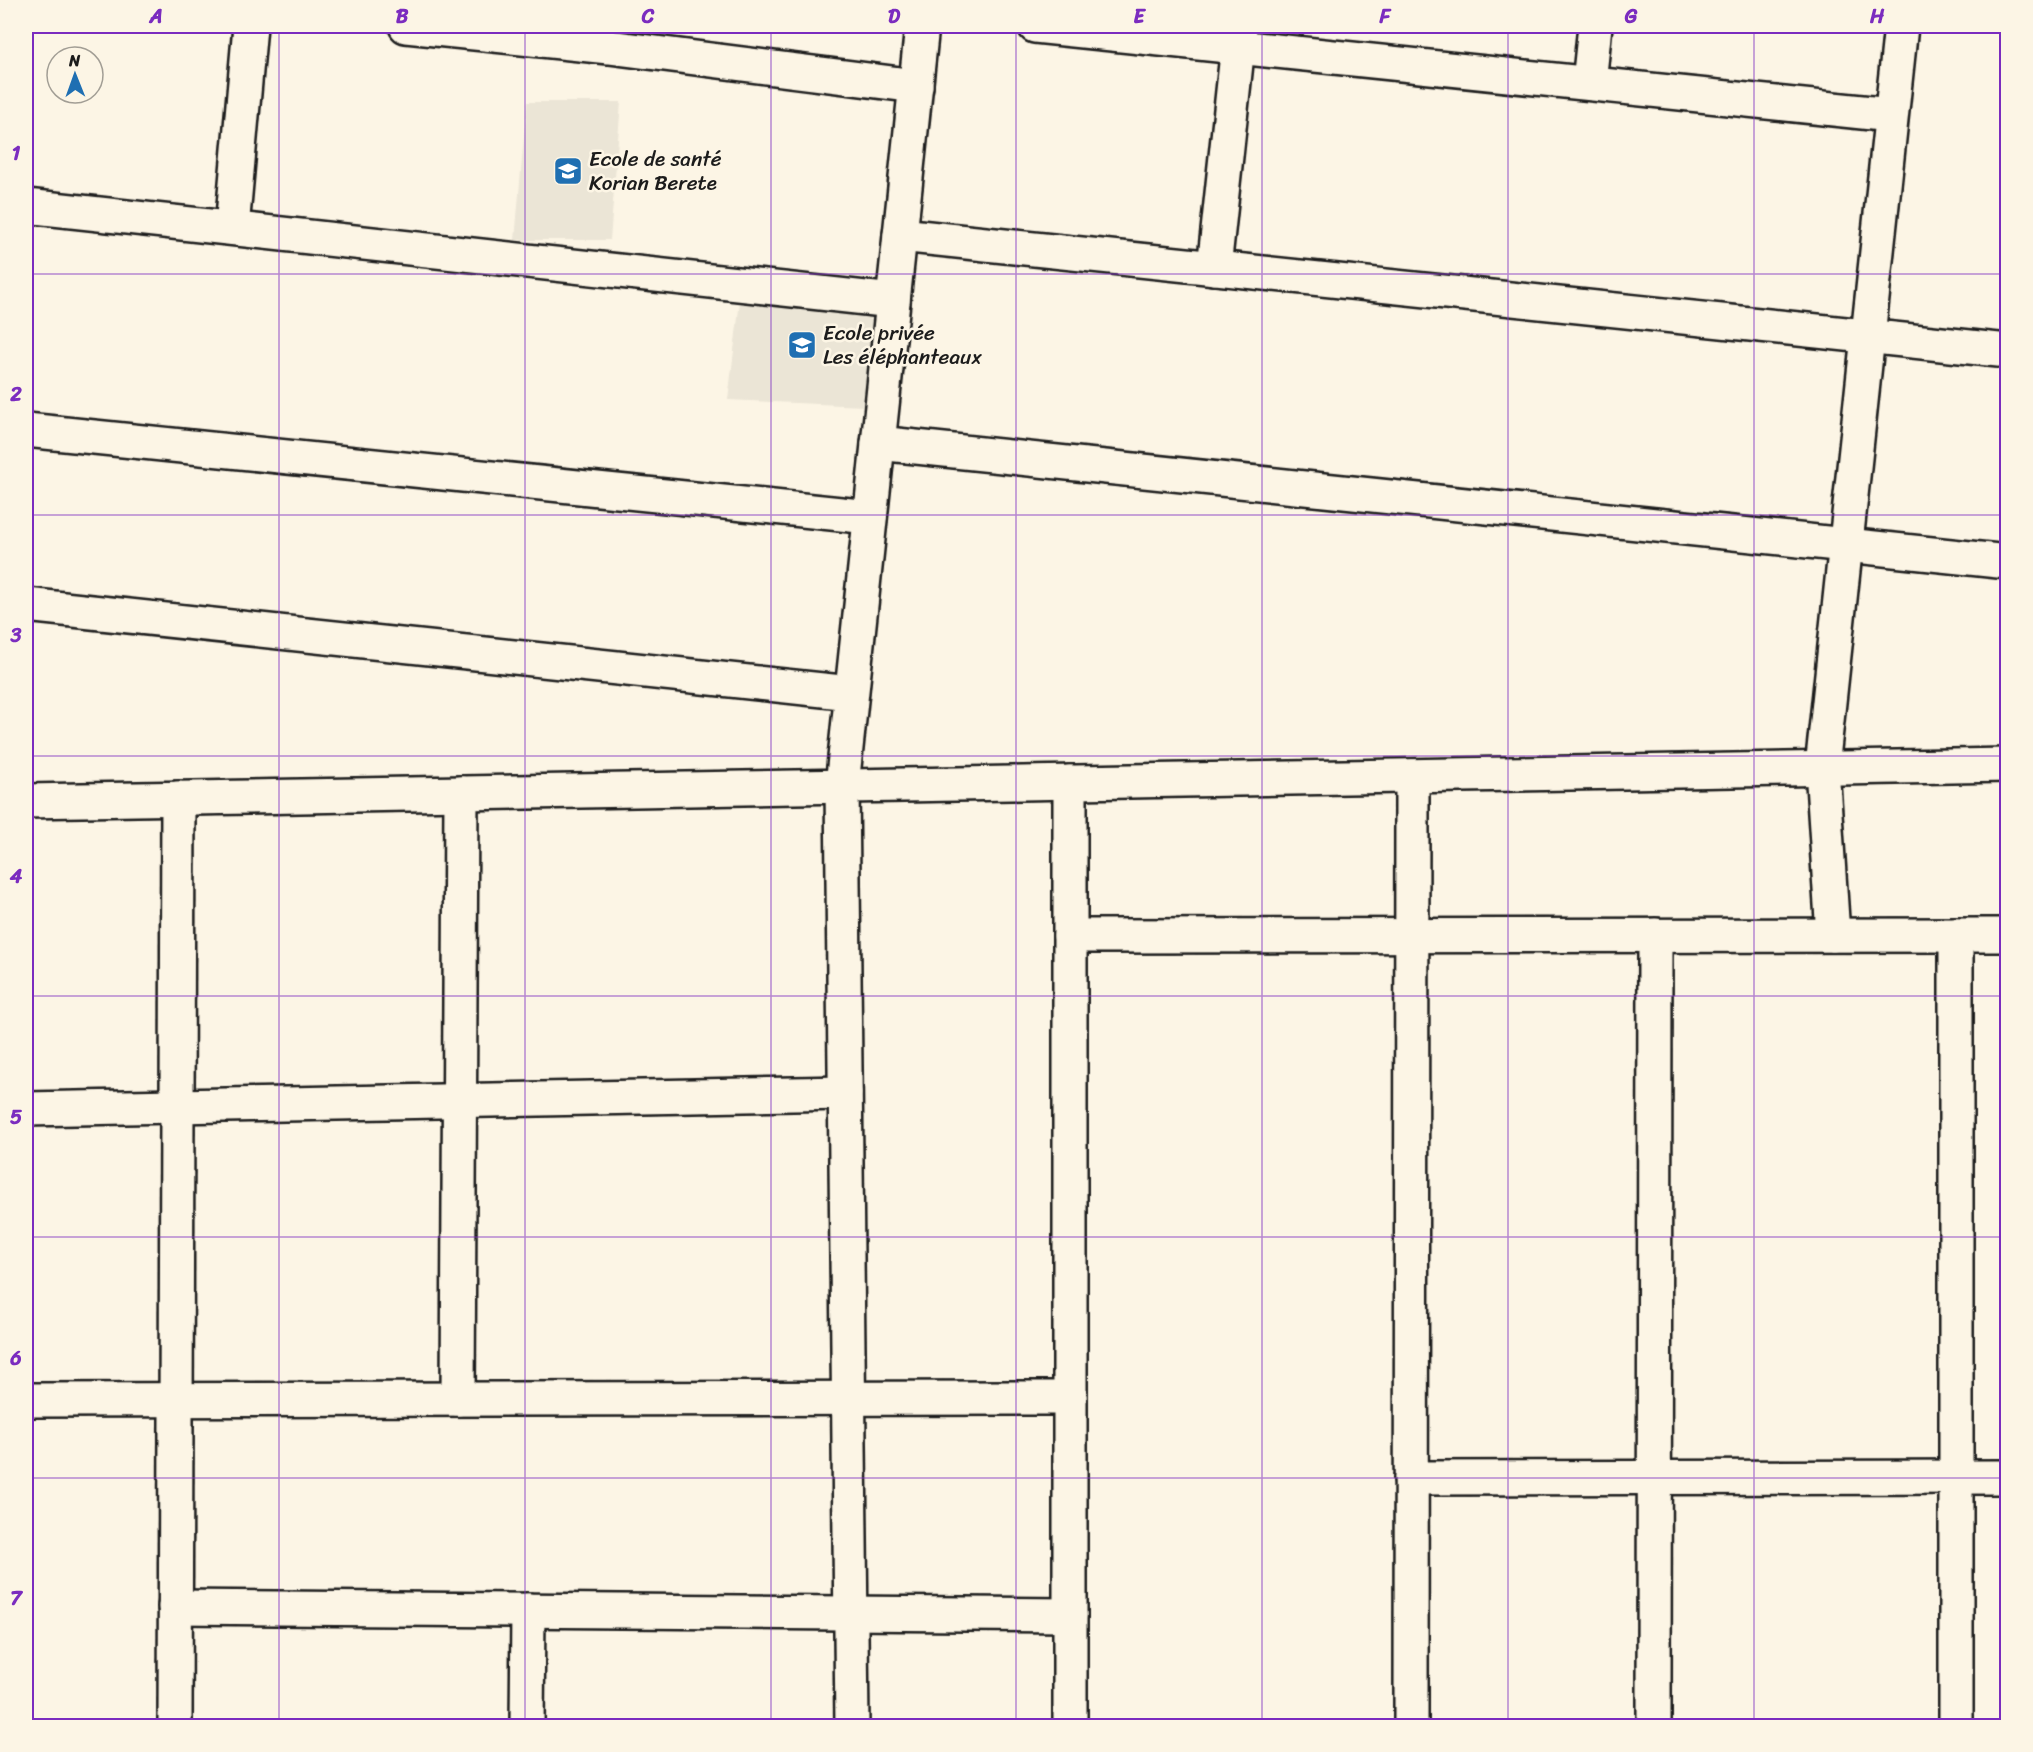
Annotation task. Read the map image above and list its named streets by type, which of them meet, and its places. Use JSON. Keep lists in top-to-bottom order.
{
  "places": {
    "school or university": ["Ecole de santé Korian Berete", "Ecole privée Les éléphanteaux"]
  },
  "north": "top",
  "grid": {
    "columns": [
      "A",
      "B",
      "C",
      "D",
      "E",
      "F",
      "G",
      "H"
    ],
    "rows": [
      "1",
      "2",
      "3",
      "4",
      "5",
      "6",
      "7"
    ]
  }
}
